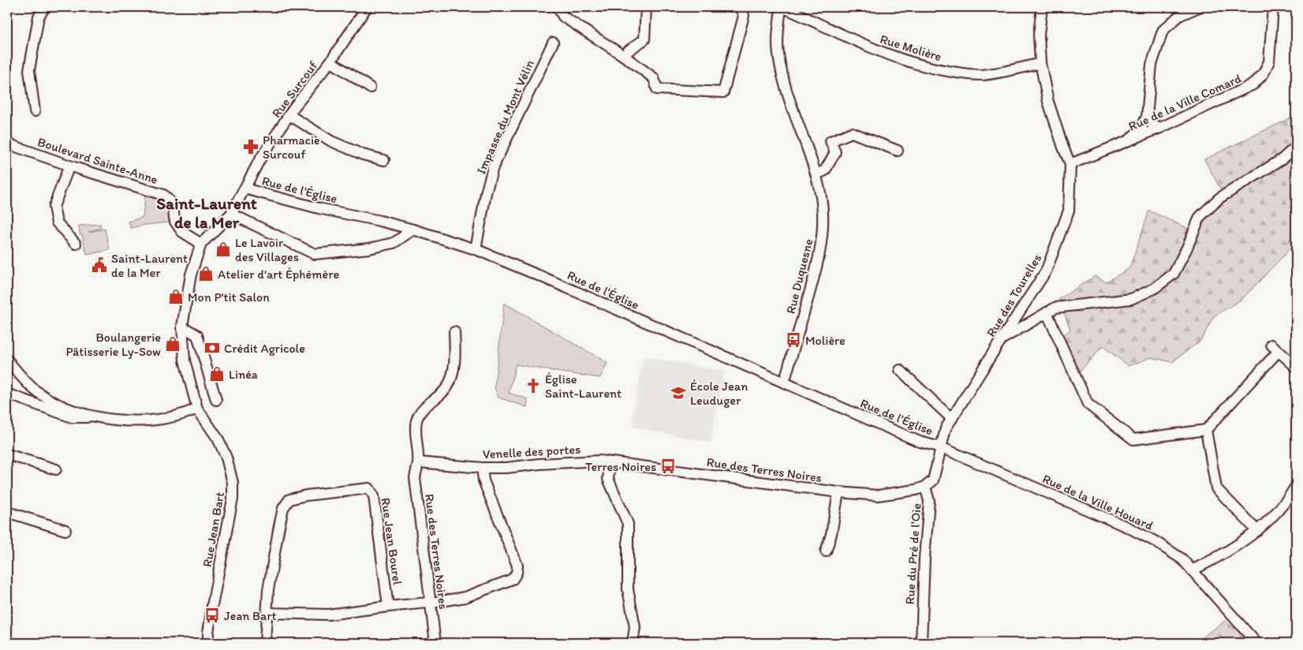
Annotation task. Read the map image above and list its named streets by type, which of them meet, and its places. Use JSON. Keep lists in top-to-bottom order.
{
  "streets": {
    "street": [
      "Rue Molière",
      "Rue Surcouf",
      "Rue de la Ville Comard",
      "Impasse du Mont Vélin",
      "Boulevard Sainte-Anne",
      "Rue de l'Église",
      "Rue Duquesne",
      "Rue des Tourelles",
      "Venelle des portes",
      "Rue des Terres Noires",
      "Rue de la Ville Houard",
      "Rue Jean Bart",
      "Rue Jean Bourel",
      "Rue du Pré de l'Oie"
    ]
  },
  "crossings": [
    ["Rue Molière", "Rue Duquesne"],
    ["Rue Molière", "Rue des Tourelles"],
    ["Rue Surcouf", "Rue de l'Église"],
    ["Rue Surcouf", "Rue Jean Bart"],
    ["Rue de la Ville Comard", "Rue des Tourelles"],
    ["Impasse du Mont Vélin", "Rue de l'Église"],
    ["Boulevard Sainte-Anne", "Rue Jean Bart"],
    ["Rue de l'Église", "Rue Duquesne"],
    ["Rue de l'Église", "Rue des Tourelles"],
    ["Rue de l'Église", "Rue de la Ville Houard"],
    ["Rue de l'Église", "Rue Jean Bart"],
    ["Rue de l'Église", "Rue du Pré de l'Oie"],
    ["Rue des Tourelles", "Rue de la Ville Houard"],
    ["Rue des Tourelles", "Rue du Pré de l'Oie"],
    ["Venelle des portes", "Rue des Terres Noires"],
    ["Rue des Terres Noires", "Rue du Pré de l'Oie"],
    ["Rue de la Ville Houard", "Rue du Pré de l'Oie"]
  ],
  "districts": ["Saint-Laurent de la Mer"],
  "places": {
    "pharmacy": ["Pharmacie Surcouf"],
    "shop": [
      "Le Lavoir des Villages",
      "Atelier d'art Éphémère",
      "Mon P'tit Salon",
      "Boulangerie Pâtisserie Ly-Sow",
      "Linéa"
    ],
    "public building": ["Saint-Laurent de la Mer"],
    "bus stop": ["Molière", "Terres Noires", "Jean Bart"],
    "bank": ["Crédit Agricole"],
    "church": ["Église Saint-Laurent"],
    "school or university": ["École Jean Leuduger"]
  }
}
